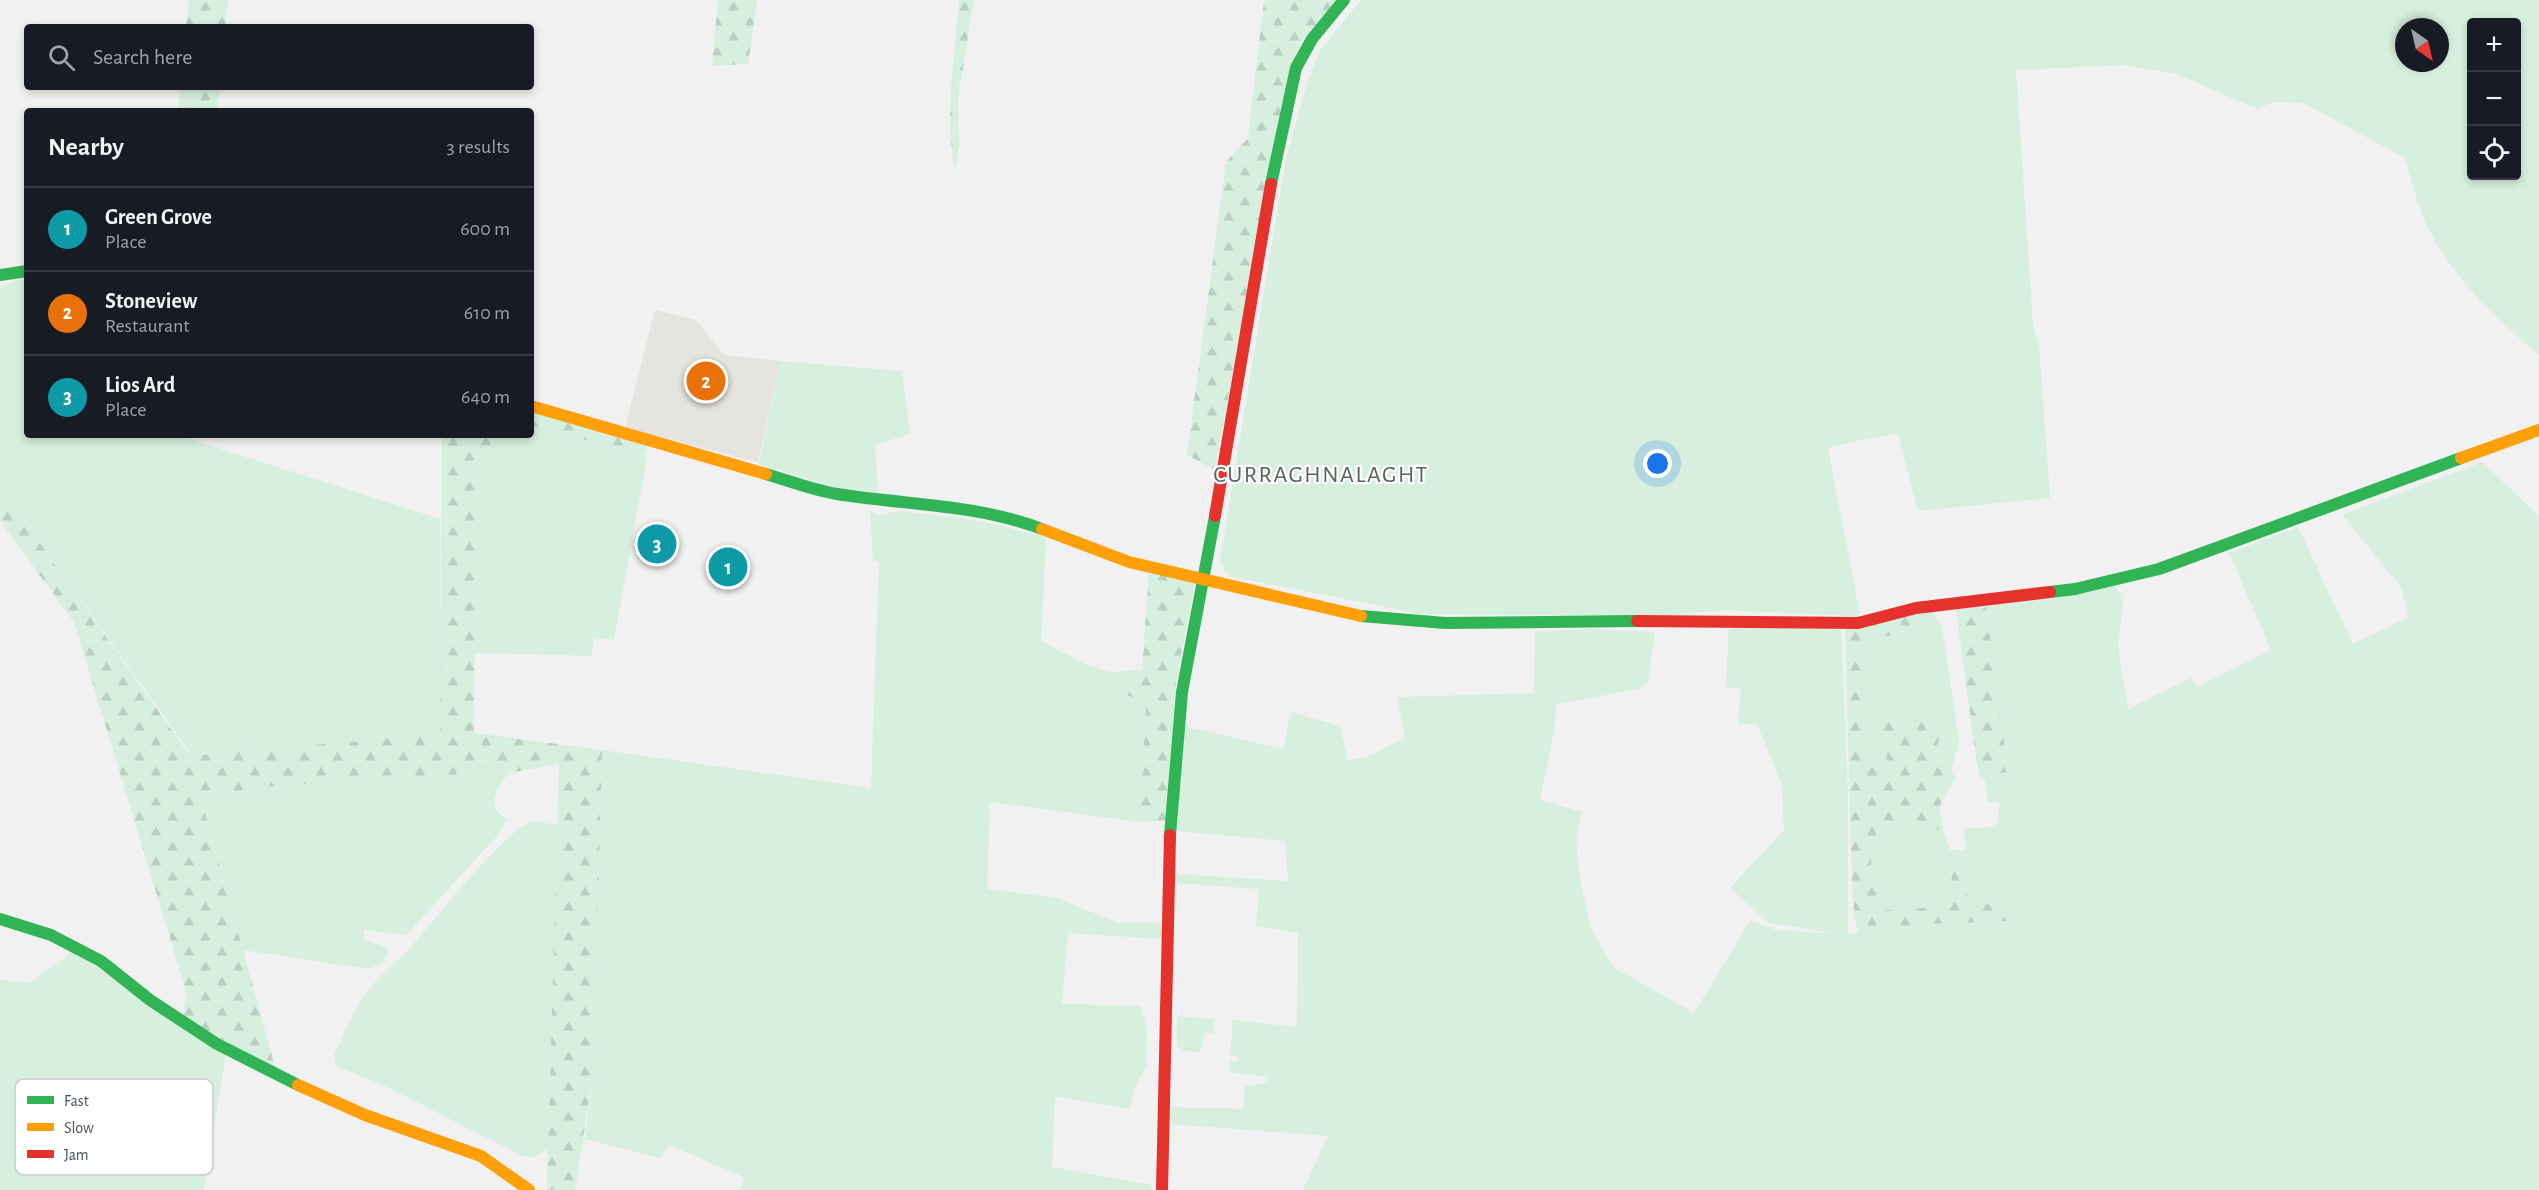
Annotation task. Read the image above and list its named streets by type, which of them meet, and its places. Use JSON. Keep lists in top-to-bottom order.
{
  "districts": ["CURRAGHNALAGHT"],
  "legend": ["Fast", "Slow", "Jam"],
  "north": "bottom right",
  "page": {
    "map_buttons": ["+", "−"],
    "search": "Search here",
    "heading": ["Nearby", "3 results"],
    "list": [
      {
        "mark": "1",
        "name": "Green Grove",
        "note": "Place",
        "value": "600 m"
      },
      {
        "mark": "2",
        "name": "Stoneview",
        "note": "Restaurant",
        "value": "610 m"
      },
      {
        "mark": "3",
        "name": "Lios Ard",
        "note": "Place",
        "value": "640 m"
      }
    ],
    "pins": ["2", "3", "1"]
  }
}
